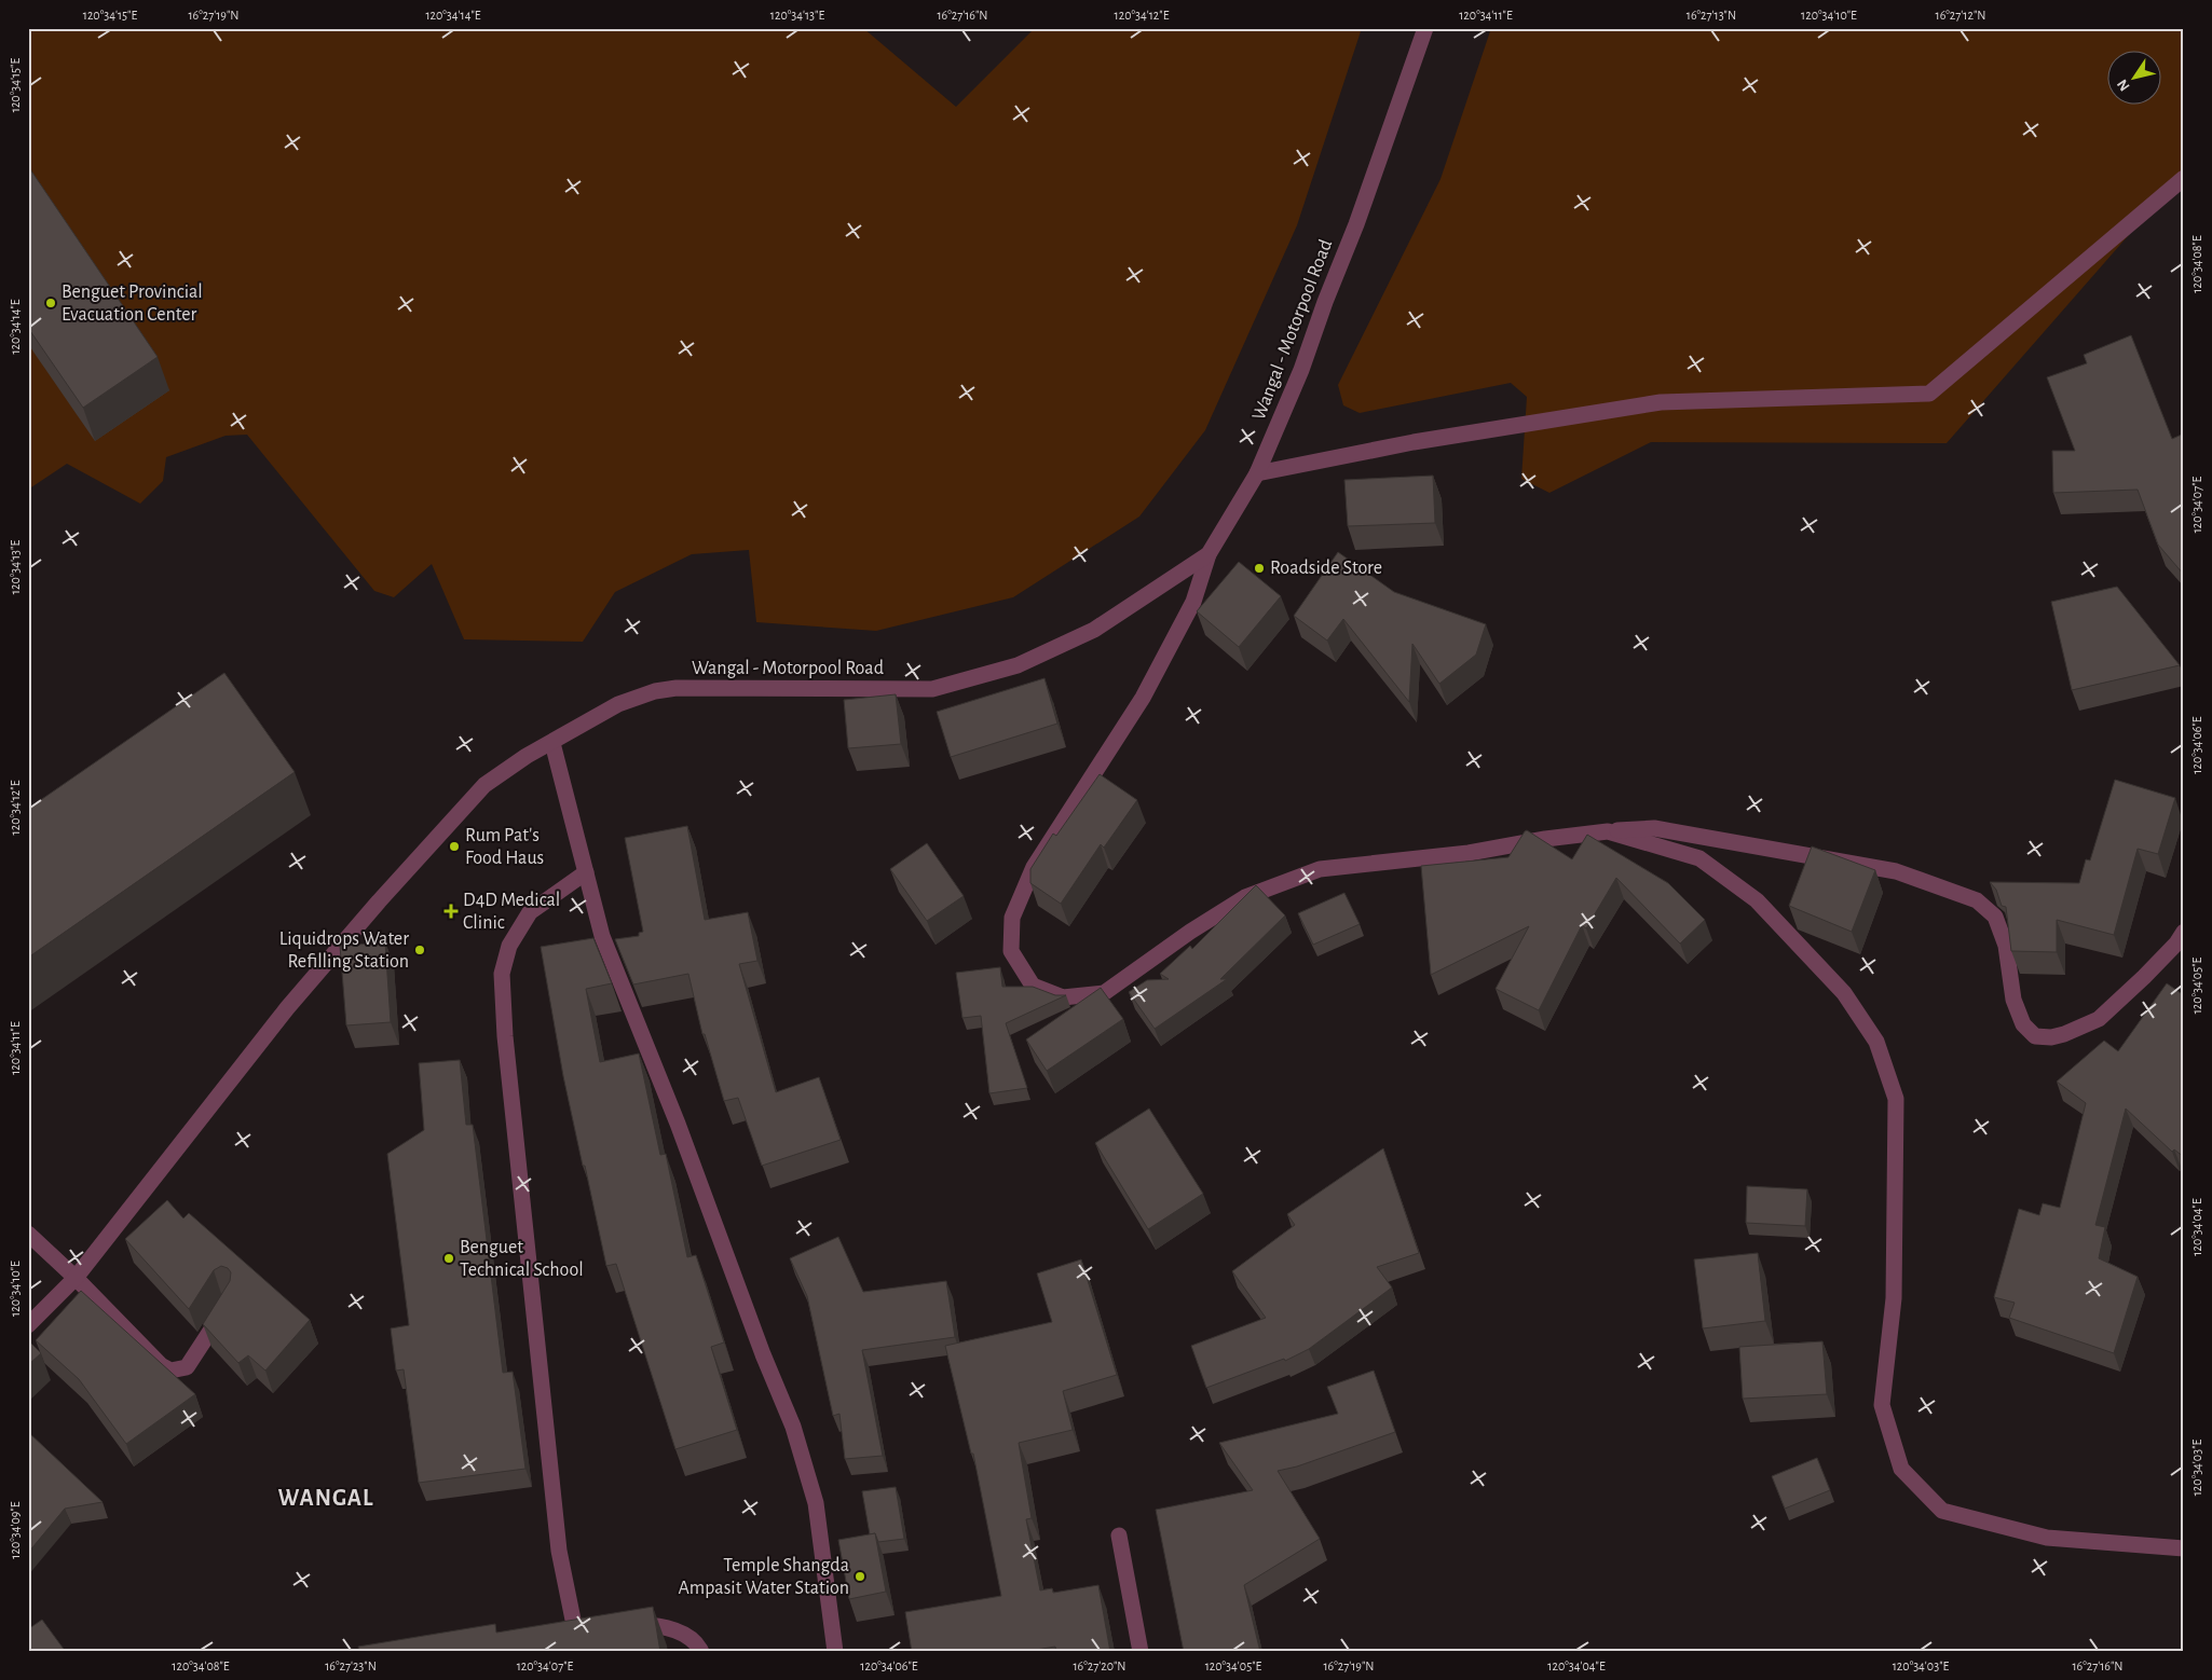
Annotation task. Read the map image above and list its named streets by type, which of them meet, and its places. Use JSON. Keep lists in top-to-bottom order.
{
  "streets": {
    "street": ["Wangal - Motorpool Road"]
  },
  "districts": ["WANGAL"],
  "places": {
    "other": [
      "Benguet Provincial Evacuation Center",
      "Roadside Store",
      "Rum Pat's Food Haus",
      "Liquidrops Water Refilling Station",
      "Benguet Technical School",
      "Temple Shangda Ampasit Water Station"
    ],
    "health": ["D4D Medical Clinic"]
  },
  "north": "bottom left",
  "coordinates": [
    "120°34'15\"E",
    "16°27'19\"N",
    "120°34'14\"E",
    "120°34'13\"E",
    "16°27'16\"N",
    "120°34'12\"E",
    "120°34'11\"E",
    "16°27'13\"N",
    "120°34'10\"E",
    "16°27'12\"N",
    "120°34'08\"E",
    "120°34'07\"E",
    "120°34'06\"E",
    "120°34'05\"E",
    "120°34'04\"E",
    "120°34'03\"E",
    "120°34'09\"E",
    "16°27'23\"N",
    "16°27'20\"N"
  ]
}
